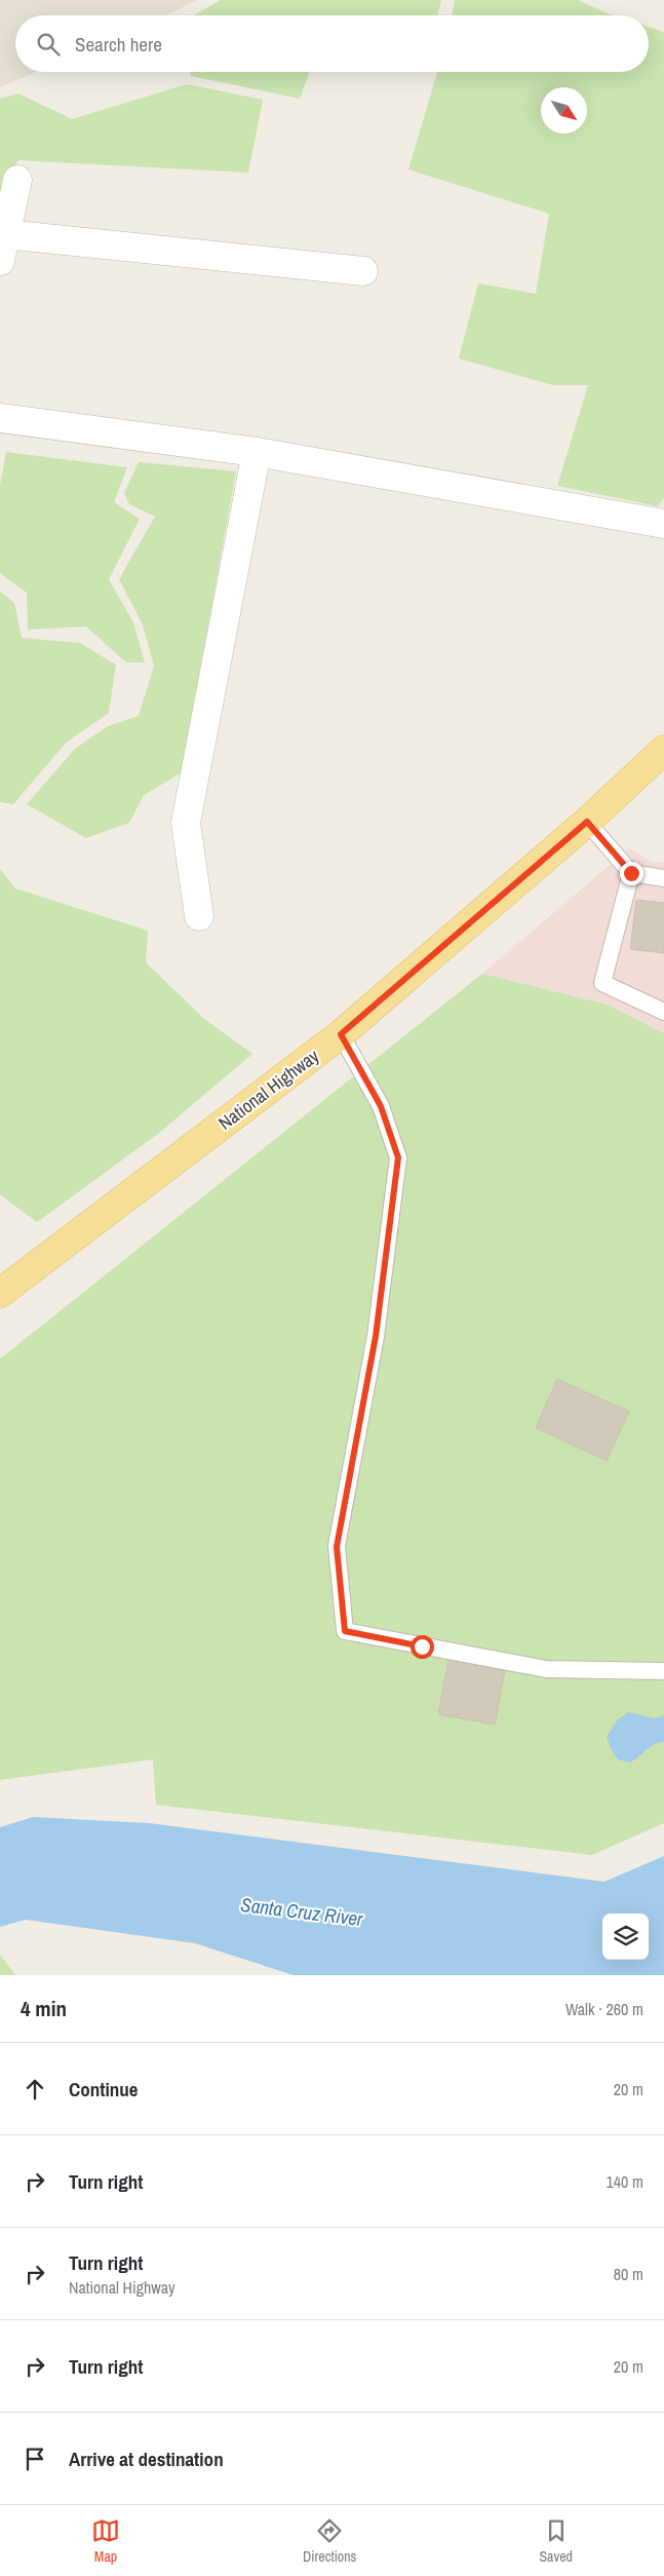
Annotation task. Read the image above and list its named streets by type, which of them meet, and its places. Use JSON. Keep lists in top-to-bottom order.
{
  "streets": {
    "main road": ["National Highway"]
  },
  "water": ["Santa Cruz River"],
  "north": "bottom right",
  "page": {
    "search": "Search here",
    "heading": ["4 min", "Walk · 260 m"],
    "list": [
      ["Continue", "20 m"],
      ["Turn right", "140 m"],
      ["Turn right", "National Highway", "80 m"],
      ["Turn right", "20 m"],
      "Arrive at destination"
    ],
    "nav": ["Map", "Directions", "Saved"]
  }
}
